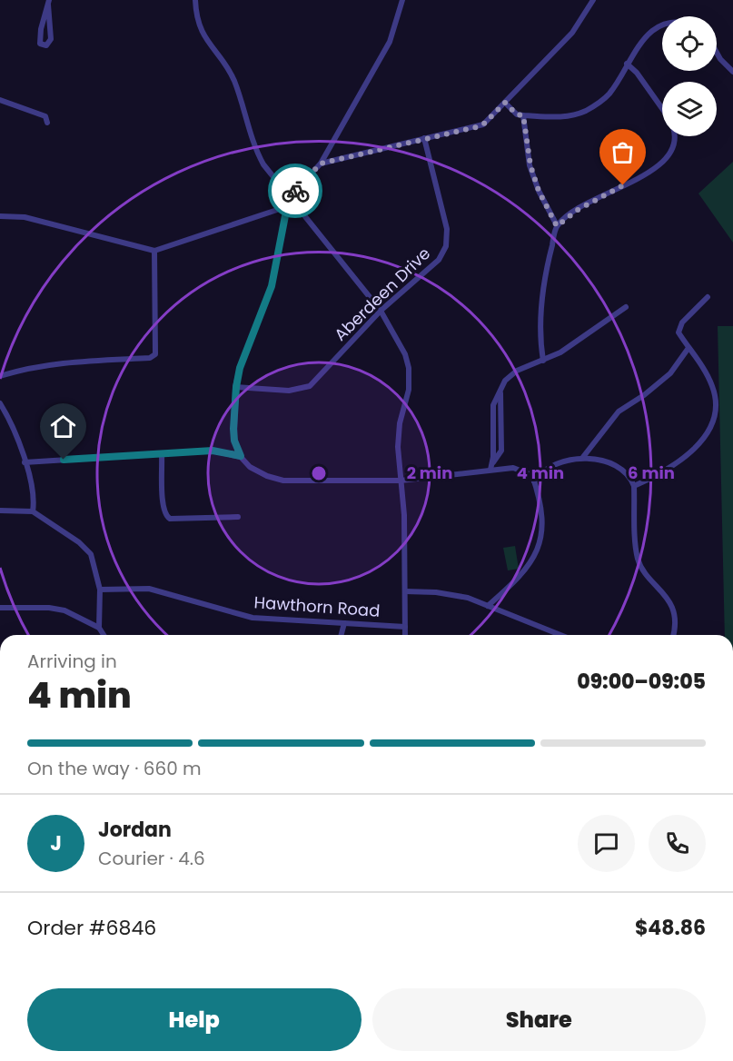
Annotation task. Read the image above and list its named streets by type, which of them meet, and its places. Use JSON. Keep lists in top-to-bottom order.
{
  "streets": {
    "street": ["Aberdeen Drive", "Hawthorn Road"]
  },
  "page": {
    "heading": ["4 min", "Arriving in", "09:00–09:05"],
    "panel": [
      "Jordan",
      "Courier · 4.6",
      "Order #6846",
      "$48.86"
    ],
    "bar": "On the way · 660 m",
    "round": "J",
    "buttons": ["Help", "Share"]
  },
  "rings": ["2 min", "4 min", "6 min"]
}
